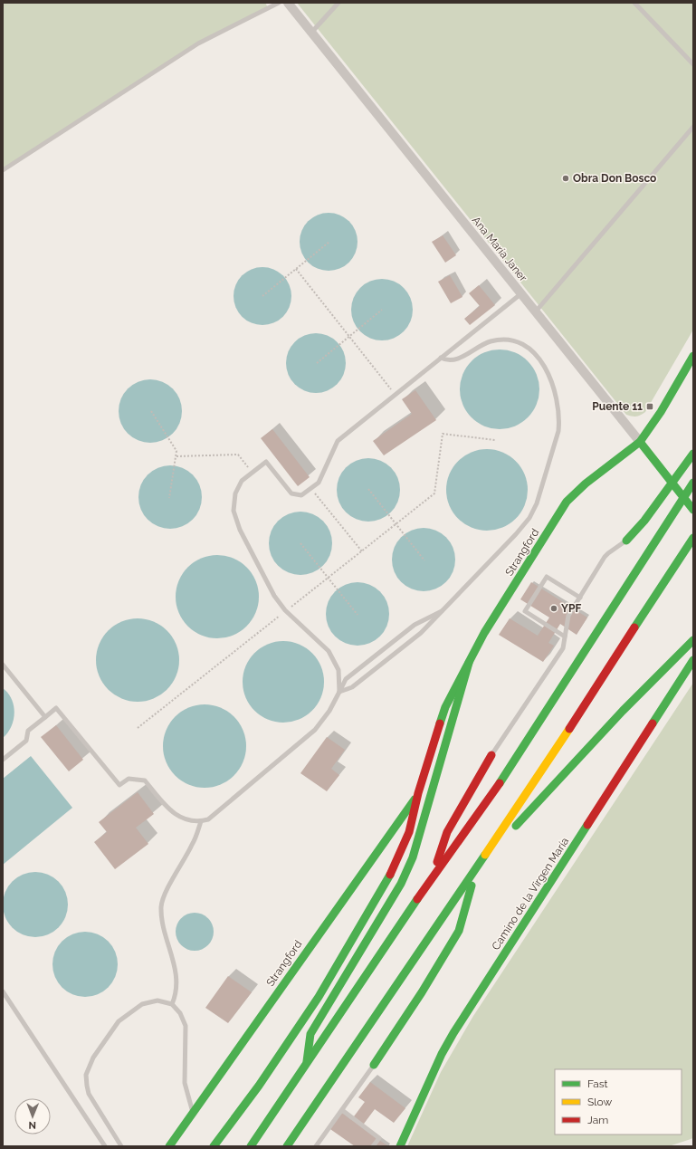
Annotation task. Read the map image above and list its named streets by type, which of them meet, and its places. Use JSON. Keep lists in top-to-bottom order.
{
  "streets": {
    "main road": ["Ana María Janer", "Strangford", "Camino de la Virgen María"]
  },
  "crossings": [
    ["Ana María Janer", "Strangford"]
  ],
  "places": {
    "other": ["Obra Don Bosco", "YPF"],
    "transit": ["Puente 11"]
  },
  "legend": ["Fast", "Slow", "Jam"],
  "north": "bottom"
}
